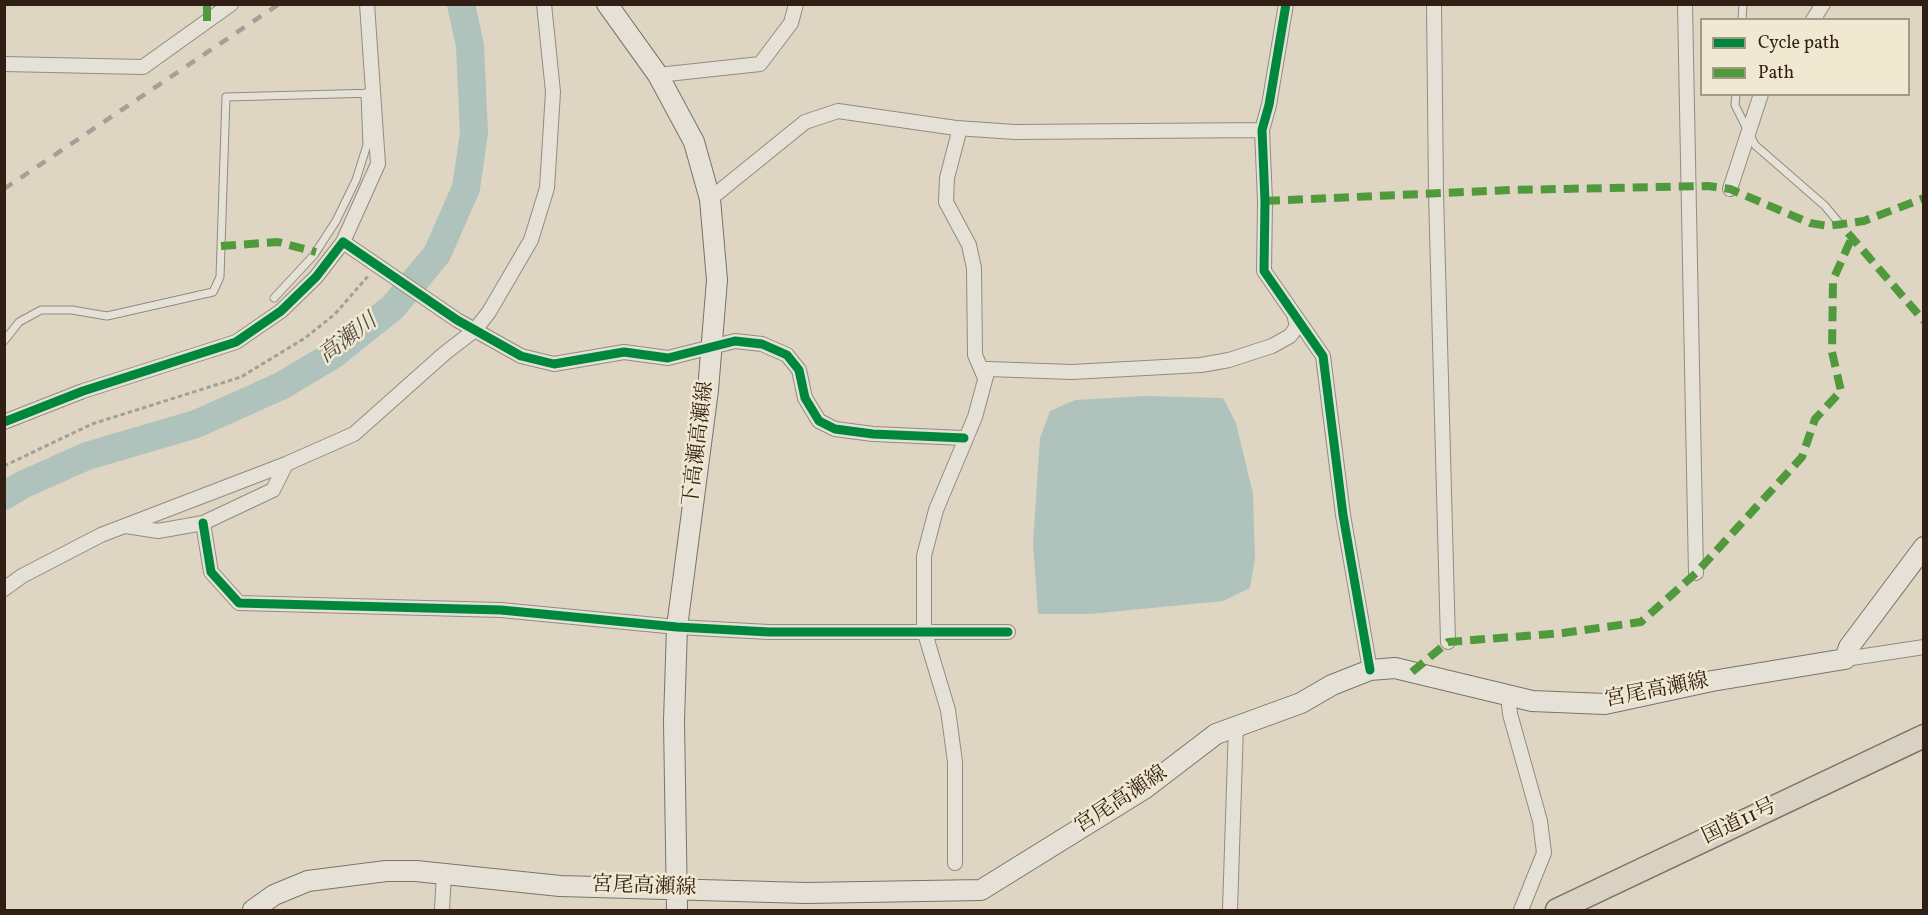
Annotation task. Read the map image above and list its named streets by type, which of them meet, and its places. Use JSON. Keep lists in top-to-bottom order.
{
  "streets": {
    "highway": ["国道11号"],
    "main road": ["下高瀬高瀬線", "宮尾高瀬線"]
  },
  "crossings": [
    ["下高瀬高瀬線", "宮尾高瀬線"]
  ],
  "water": ["高瀬川"],
  "legend": ["Cycle path", "Path"]
}
